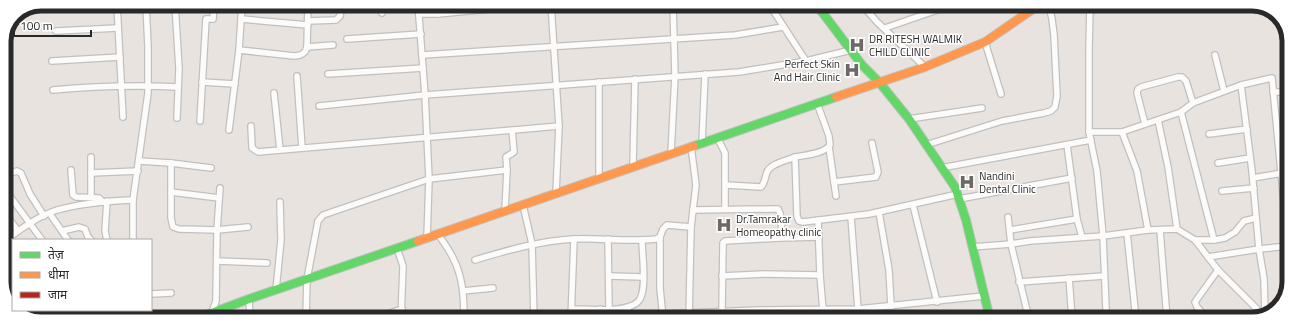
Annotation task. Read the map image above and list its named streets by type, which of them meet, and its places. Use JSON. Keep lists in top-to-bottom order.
{
  "places": {
    "hospital": [
      "DR RITESH WALMIK CHILD CLINIC",
      "Perfect Skin And Hair Clinic",
      "Nandini Dental Clinic",
      "Dr.Tamrakar Homeopathy clinic"
    ]
  },
  "legend": ["तेज़", "धीमा", "जाम"],
  "scale_bar": "100 m"
}
